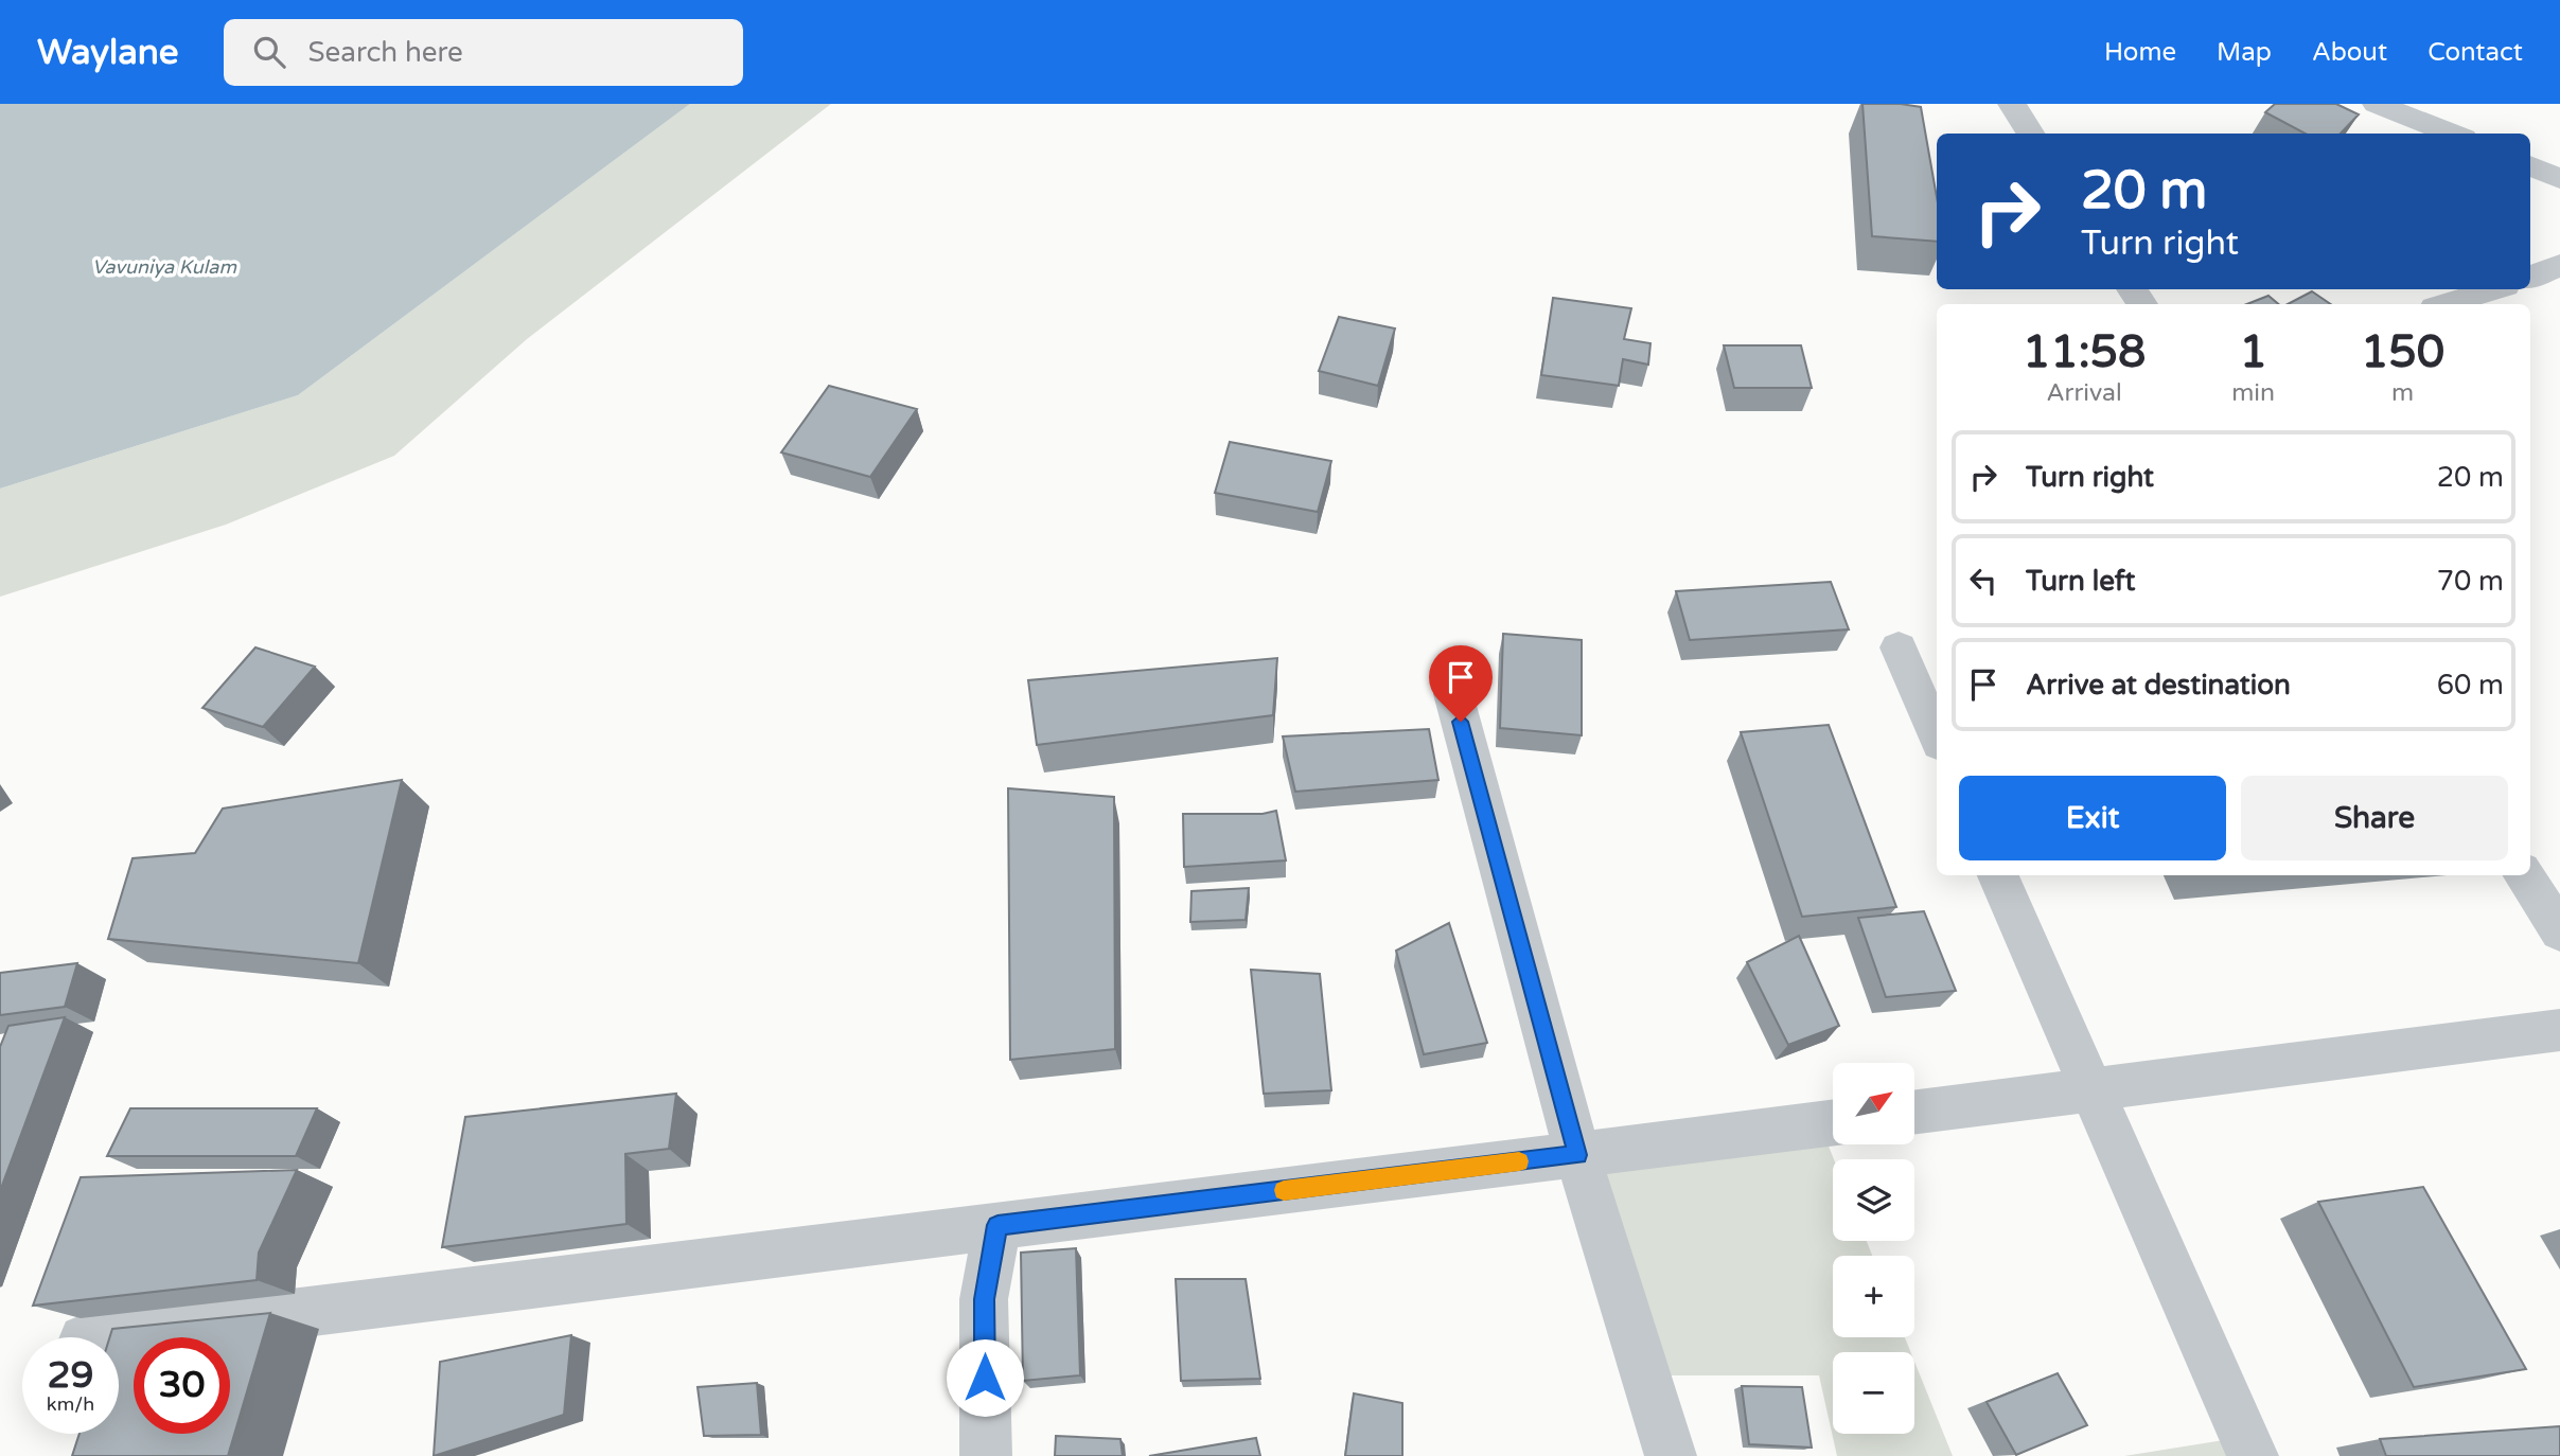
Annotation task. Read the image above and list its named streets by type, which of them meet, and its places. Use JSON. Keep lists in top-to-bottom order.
{
  "water": ["Vavuniya Kulam"],
  "north": "top right",
  "page": {
    "header": "Waylane",
    "search": "Search here",
    "nav": [
      "Home",
      "Map",
      "About",
      "Contact"
    ],
    "turn": ["20 m", "Turn right"],
    "eta": [
      "11:58",
      "Arrival",
      "1",
      "min",
      "150",
      "m"
    ],
    "list": [
      {
        "name": "Turn right",
        "value": "20 m"
      },
      {
        "name": "Turn left",
        "value": "70 m"
      },
      {
        "name": "Arrive at destination",
        "value": "60 m"
      }
    ],
    "buttons": ["Exit", "Share"],
    "map_buttons": ["+", "−"],
    "speed": "29 km/h",
    "limit": "30"
  }
}
